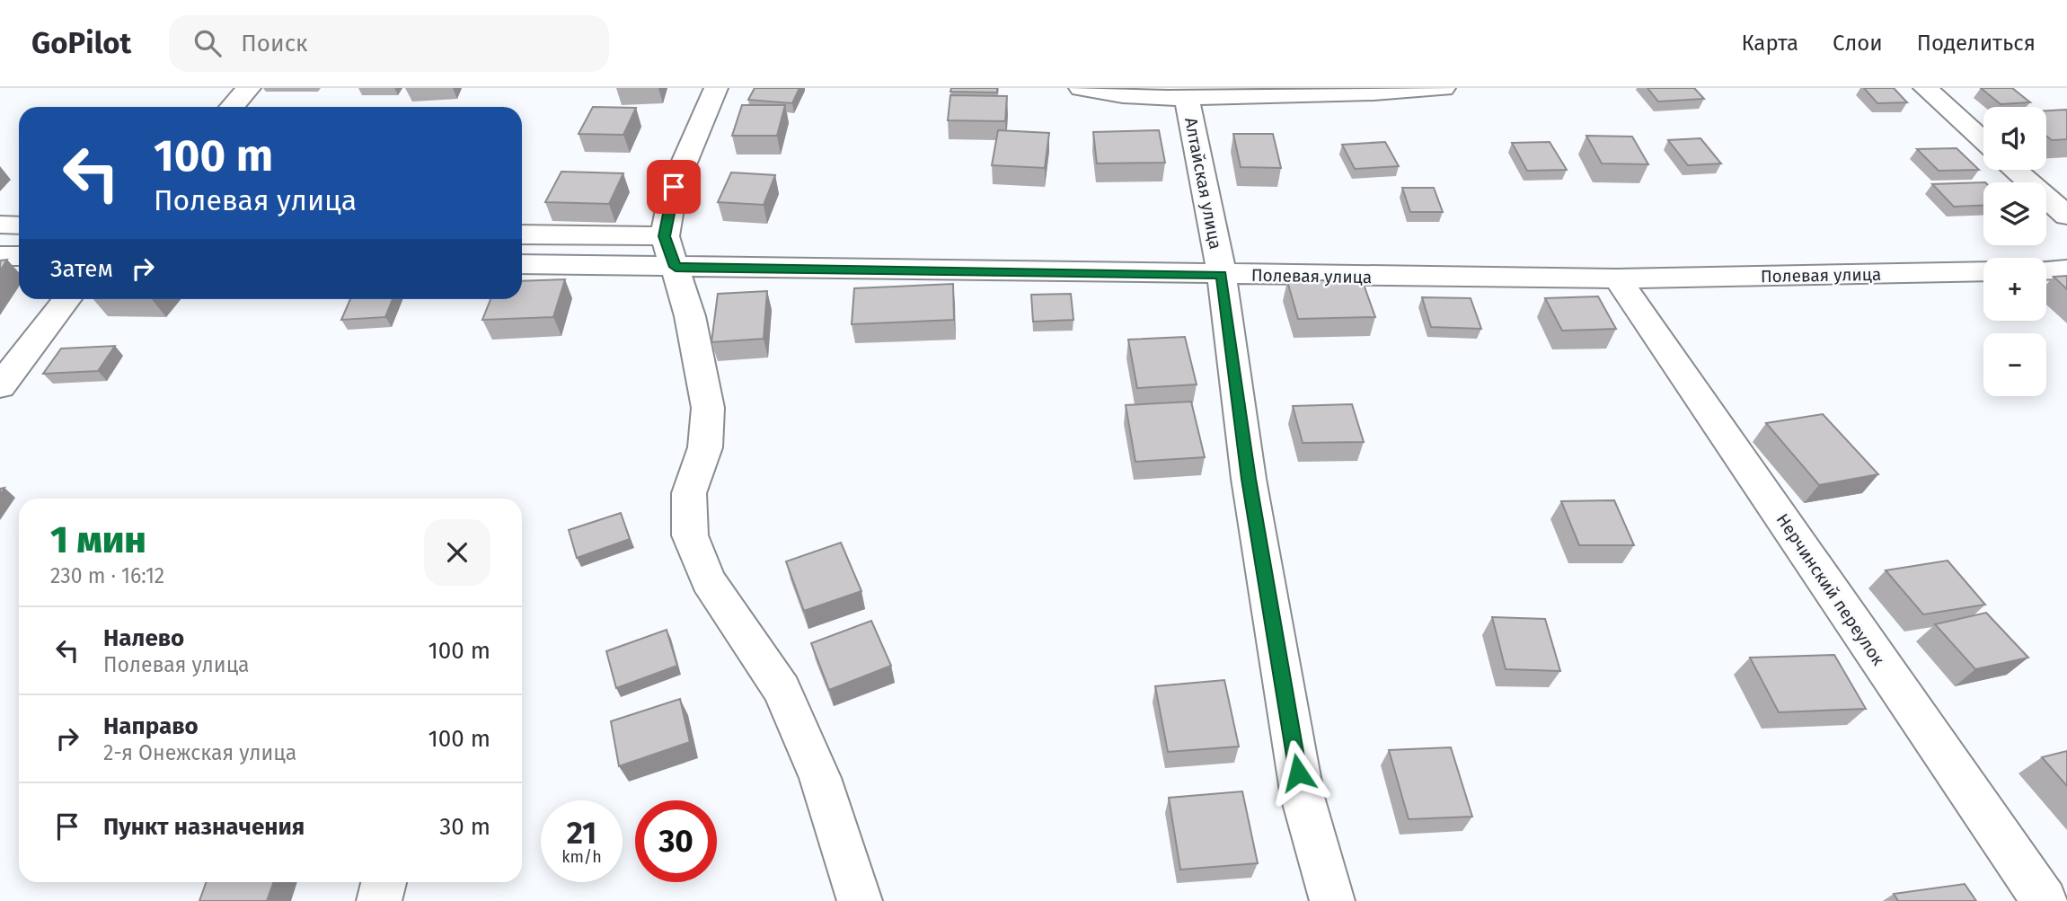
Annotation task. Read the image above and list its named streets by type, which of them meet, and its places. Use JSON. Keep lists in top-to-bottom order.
{
  "streets": {
    "street": ["Алтайская улица", "Полевая улица", "Нерчинский переулок"]
  },
  "crossings": [
    ["Алтайская улица", "Полевая улица"],
    ["Полевая улица", "Нерчинский переулок"]
  ],
  "page": {
    "header": "GoPilot",
    "search": "Поиск",
    "nav": ["Карта", "Слои", "Поделиться"],
    "map_buttons": ["+", "−"],
    "turn": ["100 m", "Полевая улица"],
    "then": "Затем",
    "heading": ["1 мин", "230 m · 16:12"],
    "list": [
      {
        "name": "Налево",
        "note": "Полевая улица",
        "value": "100 m"
      },
      {
        "name": "Направо",
        "note": "2-я Онежская улица",
        "value": "100 m"
      },
      {
        "name": "Пункт назначения",
        "value": "30 m"
      }
    ],
    "speed": "21 km/h",
    "limit": "30"
  }
}
